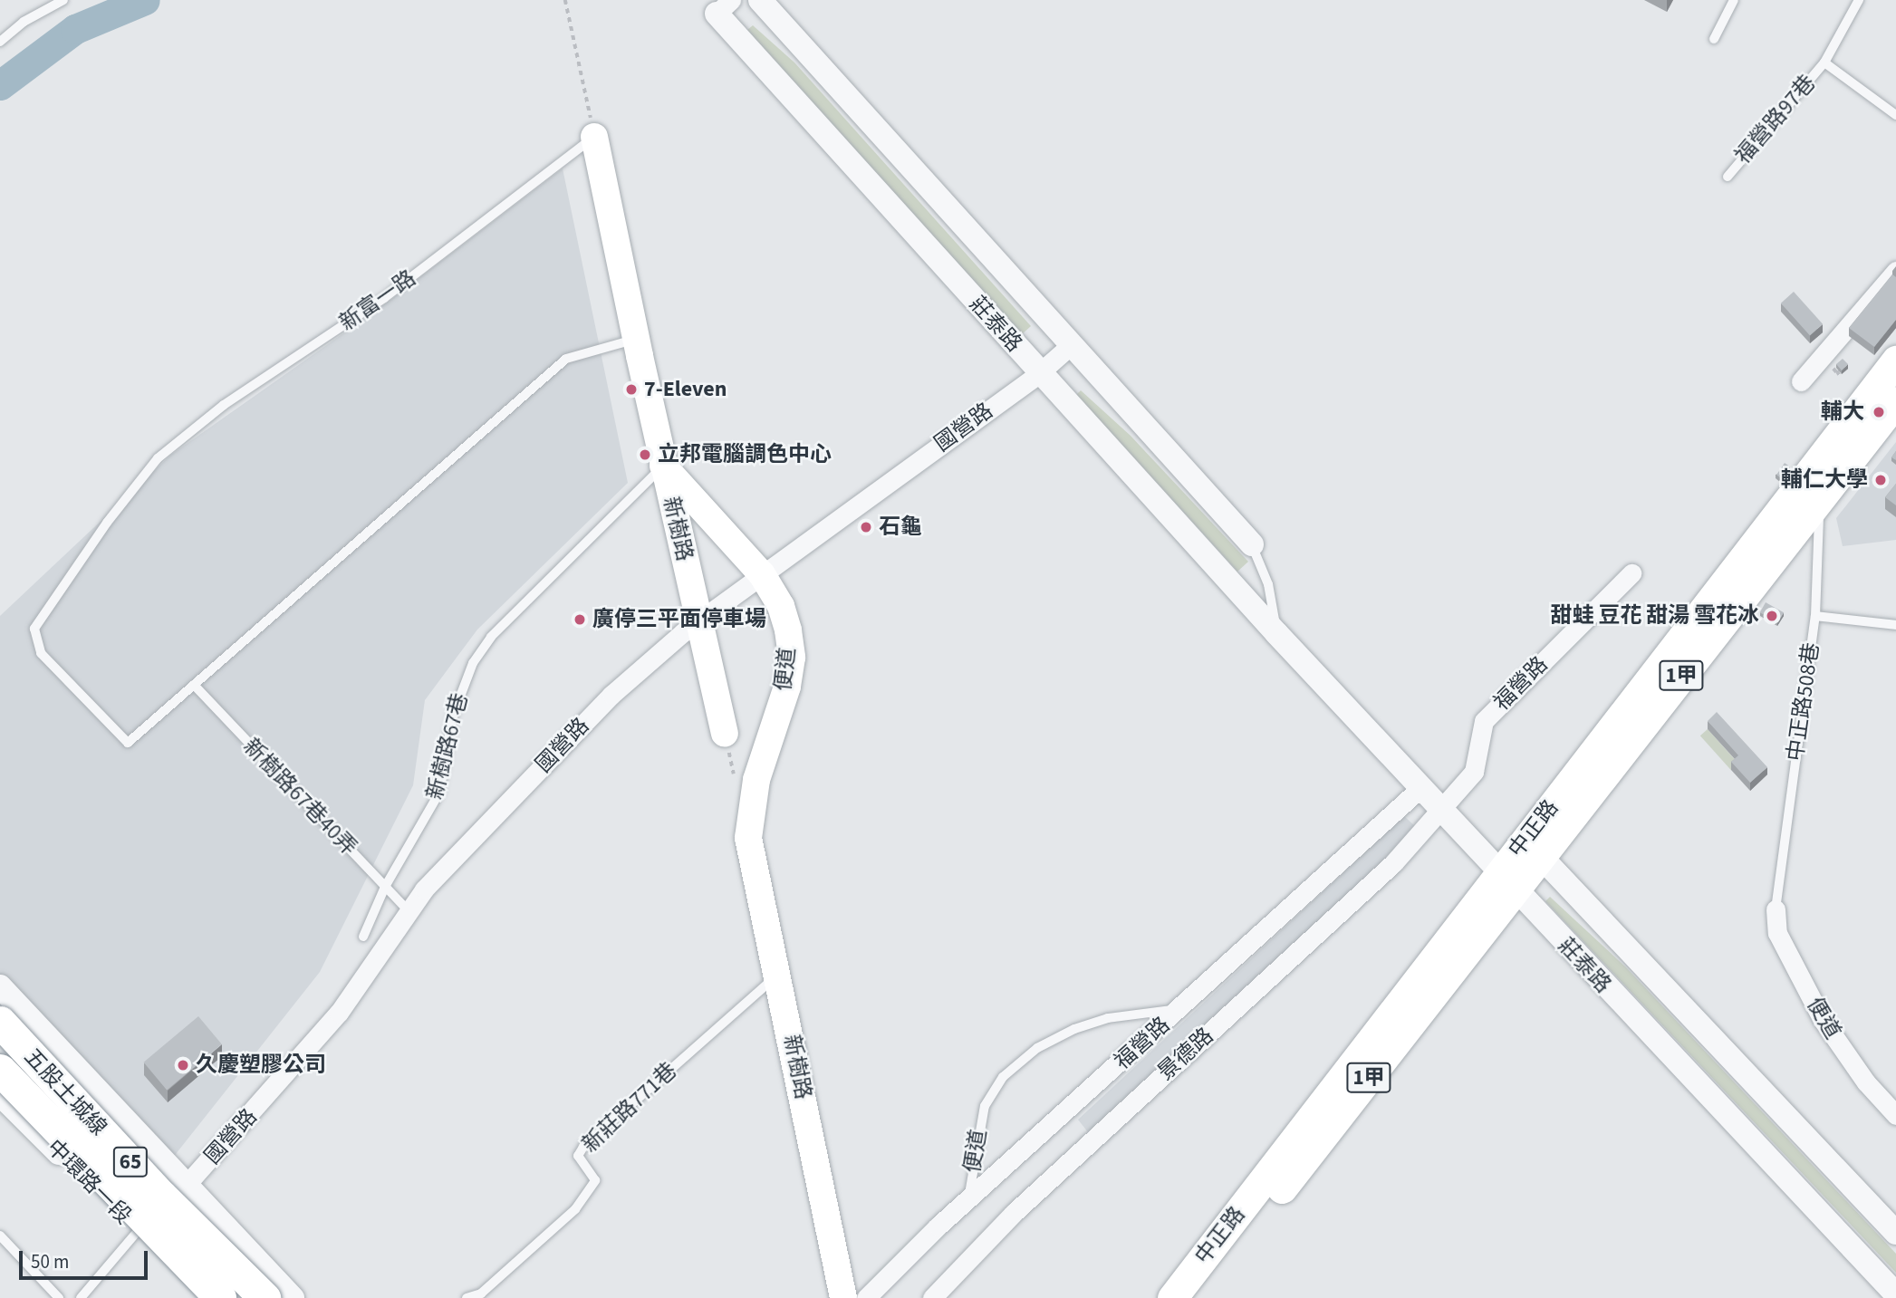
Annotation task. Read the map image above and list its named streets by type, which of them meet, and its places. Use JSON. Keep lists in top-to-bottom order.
{
  "streets": {
    "highway": ["五股土城線", "65"],
    "main road": [
      "新樹路",
      "便道",
      "1甲",
      "中正路"
    ],
    "street": [
      "莊泰路",
      "國營路",
      "福營路",
      "景德路",
      "中環路一段"
    ],
    "lane": [
      "福營路97巷",
      "新富一路",
      "中正路508巷",
      "新樹路67巷",
      "新樹路67巷40弄",
      "新莊路771巷"
    ]
  },
  "crossings": [
    ["新富一路", "新樹路"],
    ["新富一路", "新樹路67巷40弄"],
    ["莊泰路", "國營路"],
    ["莊泰路", "福營路"],
    ["莊泰路", "中正路"],
    ["莊泰路", "景德路"],
    ["國營路", "新樹路"],
    ["國營路", "便道"],
    ["國營路", "新樹路67巷40弄"],
    ["國營路", "中環路一段"],
    ["新樹路", "便道"],
    ["新樹路", "新樹路67巷"],
    ["新樹路", "新莊路771巷"],
    ["便道", "福營路"],
    ["便道", "中正路508巷"],
    ["福營路", "景德路"],
    ["中正路508巷", "中正路"],
    ["新樹路67巷", "新樹路67巷40弄"]
  ],
  "places": [
    "7-Eleven",
    "輔大",
    "立邦電腦調色中心",
    "輔仁大學",
    "石龜",
    "甜蛙 豆花 甜湯 雪花冰",
    "廣停三平面停車場",
    "久慶塑膠公司"
  ],
  "scale_bar": "50 m"
}
